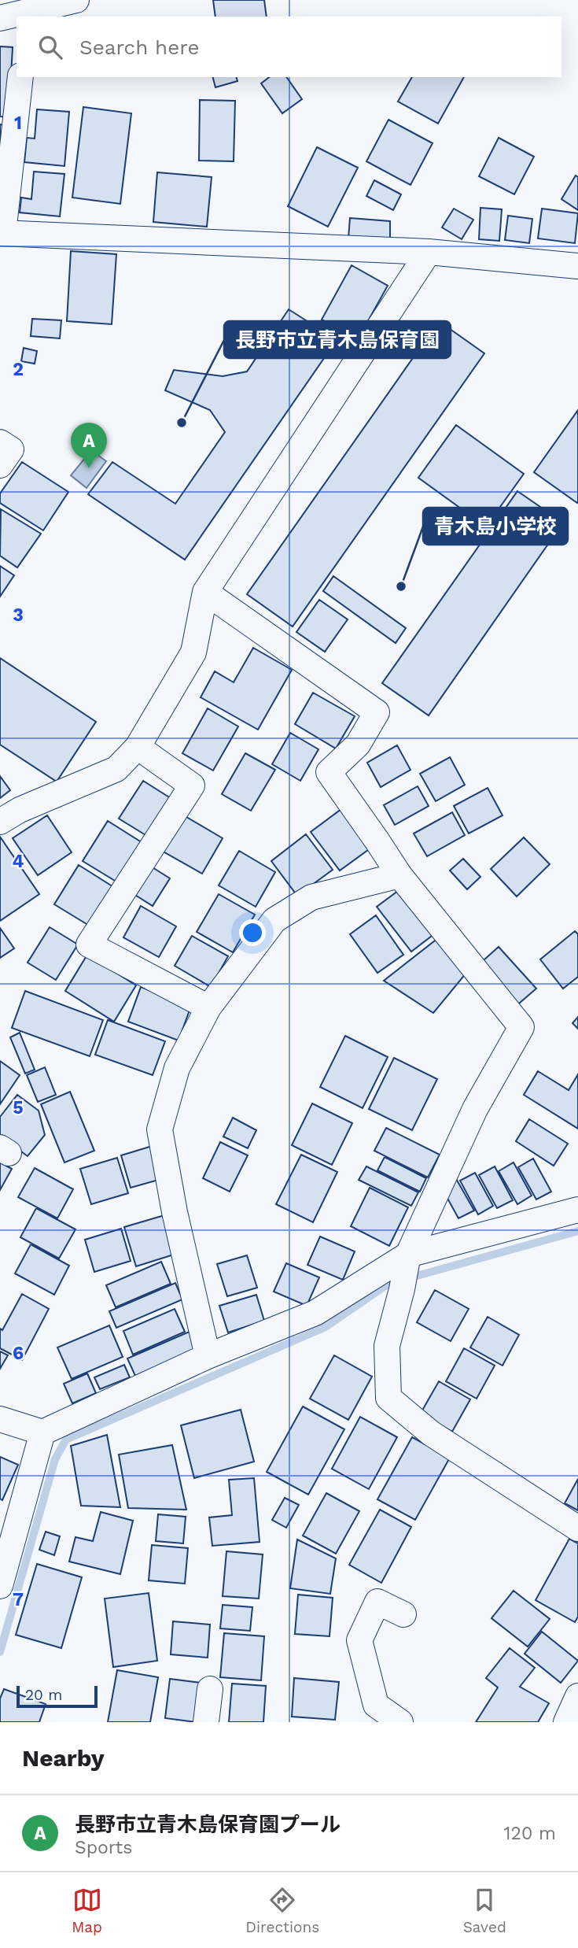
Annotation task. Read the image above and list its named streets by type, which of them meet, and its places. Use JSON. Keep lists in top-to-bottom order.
{
  "places": ["長野市立青木島保育園", "青木島小学校"],
  "scale_bar": "20 m",
  "page": {
    "search": "Search here",
    "pins": "A",
    "scale": "20 m",
    "heading": "Nearby",
    "list": [
      {
        "mark": "A",
        "name": "長野市立青木島保育園プール",
        "note": "Sports",
        "value": "120 m"
      }
    ],
    "nav": ["Map", "Directions", "Saved"]
  },
  "grid": {
    "rows": [
      "1",
      "2",
      "3",
      "4",
      "5",
      "6",
      "7"
    ]
  }
}
